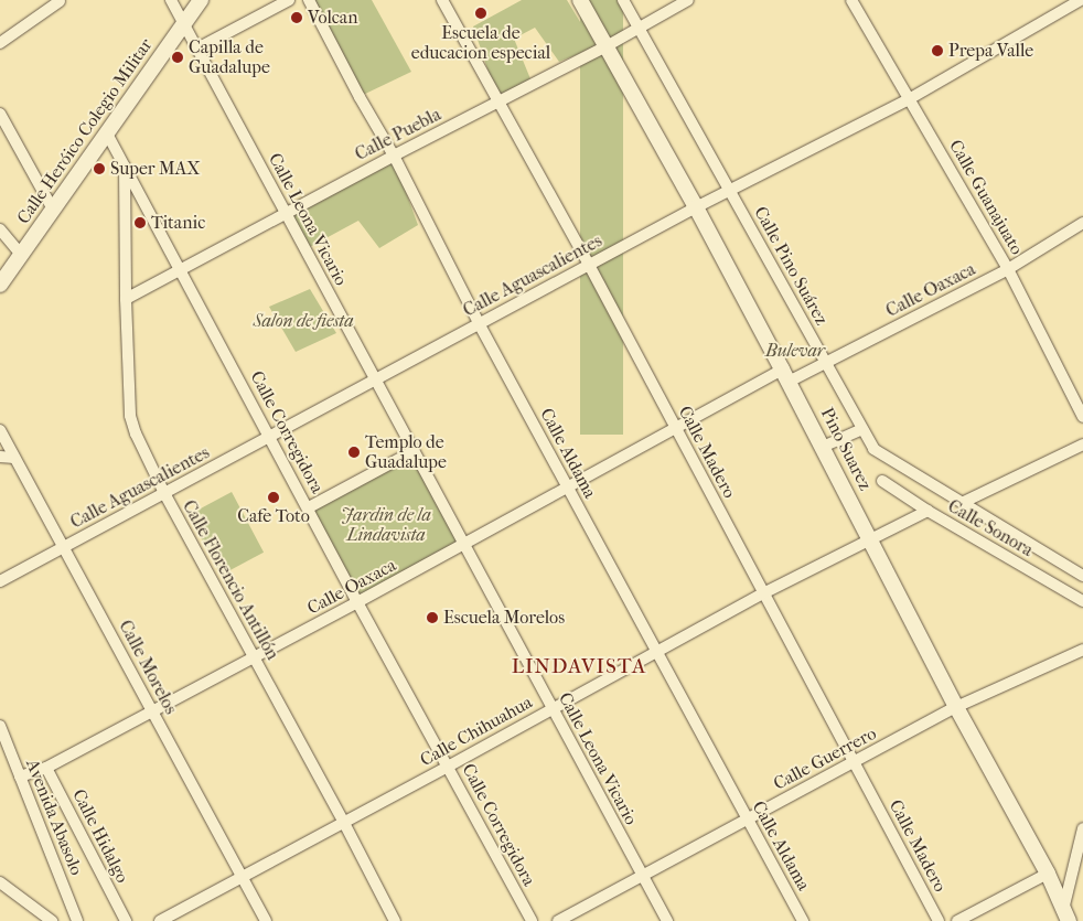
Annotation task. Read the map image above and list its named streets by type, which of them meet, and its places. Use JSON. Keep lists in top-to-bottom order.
{
  "streets": {
    "street": [
      "Calle Heróico Colegio Militar",
      "Calle Puebla",
      "Calle Guanajuato",
      "Calle Leona Vicario",
      "Calle Pino Suárez",
      "Calle Aguascalientes",
      "Calle Oaxaca",
      "Calle Corregidora",
      "Pino Suarez",
      "Calle Madero",
      "Calle Aldama",
      "Calle Sonora",
      "Calle Florencio Antillón",
      "Calle Morelos",
      "Calle Chihuahua",
      "Calle Guerrero",
      "Avenida Abasolo",
      "Calle Hidalgo"
    ]
  },
  "crossings": [
    ["Calle Heróico Colegio Militar", "Calle Leona Vicario"],
    ["Calle Heróico Colegio Militar", "Calle Corregidora"],
    ["Calle Puebla", "Calle Leona Vicario"],
    ["Calle Puebla", "Calle Pino Suárez"],
    ["Calle Puebla", "Calle Corregidora"],
    ["Calle Puebla", "Pino Suarez"],
    ["Calle Puebla", "Calle Madero"],
    ["Calle Puebla", "Calle Aldama"],
    ["Calle Puebla", "Calle Florencio Antillón"],
    ["Calle Guanajuato", "Calle Aguascalientes"],
    ["Calle Guanajuato", "Calle Oaxaca"],
    ["Calle Leona Vicario", "Calle Aguascalientes"],
    ["Calle Leona Vicario", "Calle Oaxaca"],
    ["Calle Leona Vicario", "Calle Chihuahua"],
    ["Calle Leona Vicario", "Calle Guerrero"],
    ["Calle Pino Suárez", "Calle Aguascalientes"],
    ["Calle Pino Suárez", "Calle Oaxaca"],
    ["Calle Aguascalientes", "Calle Corregidora"],
    ["Calle Aguascalientes", "Pino Suarez"],
    ["Calle Aguascalientes", "Calle Madero"],
    ["Calle Aguascalientes", "Calle Aldama"],
    ["Calle Aguascalientes", "Calle Florencio Antillón"],
    ["Calle Aguascalientes", "Calle Morelos"],
    ["Calle Oaxaca", "Calle Corregidora"],
    ["Calle Oaxaca", "Pino Suarez"],
    ["Calle Oaxaca", "Calle Madero"],
    ["Calle Oaxaca", "Calle Aldama"],
    ["Calle Oaxaca", "Calle Florencio Antillón"],
    ["Calle Oaxaca", "Calle Morelos"],
    ["Calle Oaxaca", "Avenida Abasolo"],
    ["Calle Oaxaca", "Calle Hidalgo"],
    ["Calle Corregidora", "Calle Florencio Antillón"],
    ["Calle Corregidora", "Calle Chihuahua"],
    ["Pino Suarez", "Calle Chihuahua"],
    ["Pino Suarez", "Calle Guerrero"],
    ["Calle Madero", "Calle Chihuahua"],
    ["Calle Madero", "Calle Guerrero"],
    ["Calle Aldama", "Calle Chihuahua"],
    ["Calle Aldama", "Calle Guerrero"],
    ["Calle Sonora", "Calle Chihuahua"],
    ["Calle Florencio Antillón", "Calle Chihuahua"],
    ["Calle Morelos", "Calle Chihuahua"]
  ],
  "districts": ["LINDAVISTA"],
  "parks": ["Salon de fiesta", "Bulevar", "Jardin de la Lindavista"],
  "places": [
    "Escuela de educacion especial",
    "Volcan",
    "Prepa Valle",
    "Capilla de Guadalupe",
    "Super MAX",
    "Titanic",
    "Templo de Guadalupe",
    "Cafe Toto",
    "Escuela Morelos"
  ]
}
